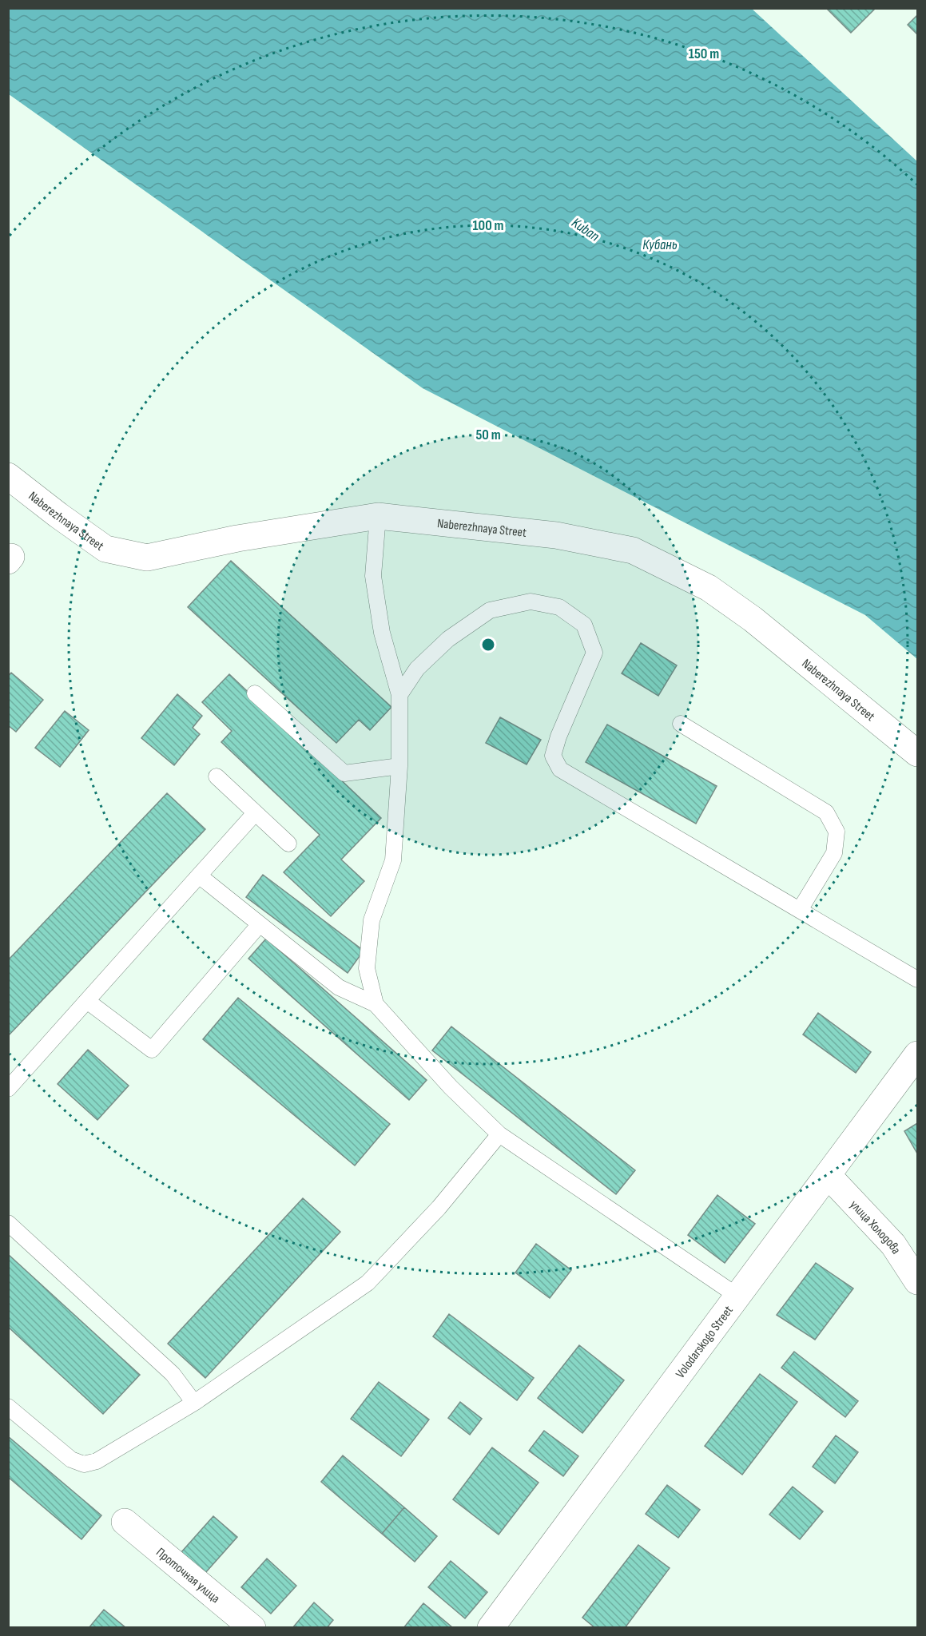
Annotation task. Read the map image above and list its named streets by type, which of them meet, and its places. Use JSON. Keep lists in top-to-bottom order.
{
  "streets": {
    "street": [
      "Naberezhnaya Street",
      "улица Холодова",
      "Volodarskogo Street",
      "Проточная улица"
    ]
  },
  "crossings": [
    ["улица Холодова", "Volodarskogo Street"]
  ],
  "water": ["Kuban", "Кубань"],
  "rings": ["150 m", "100 m", "50 m"]
}
